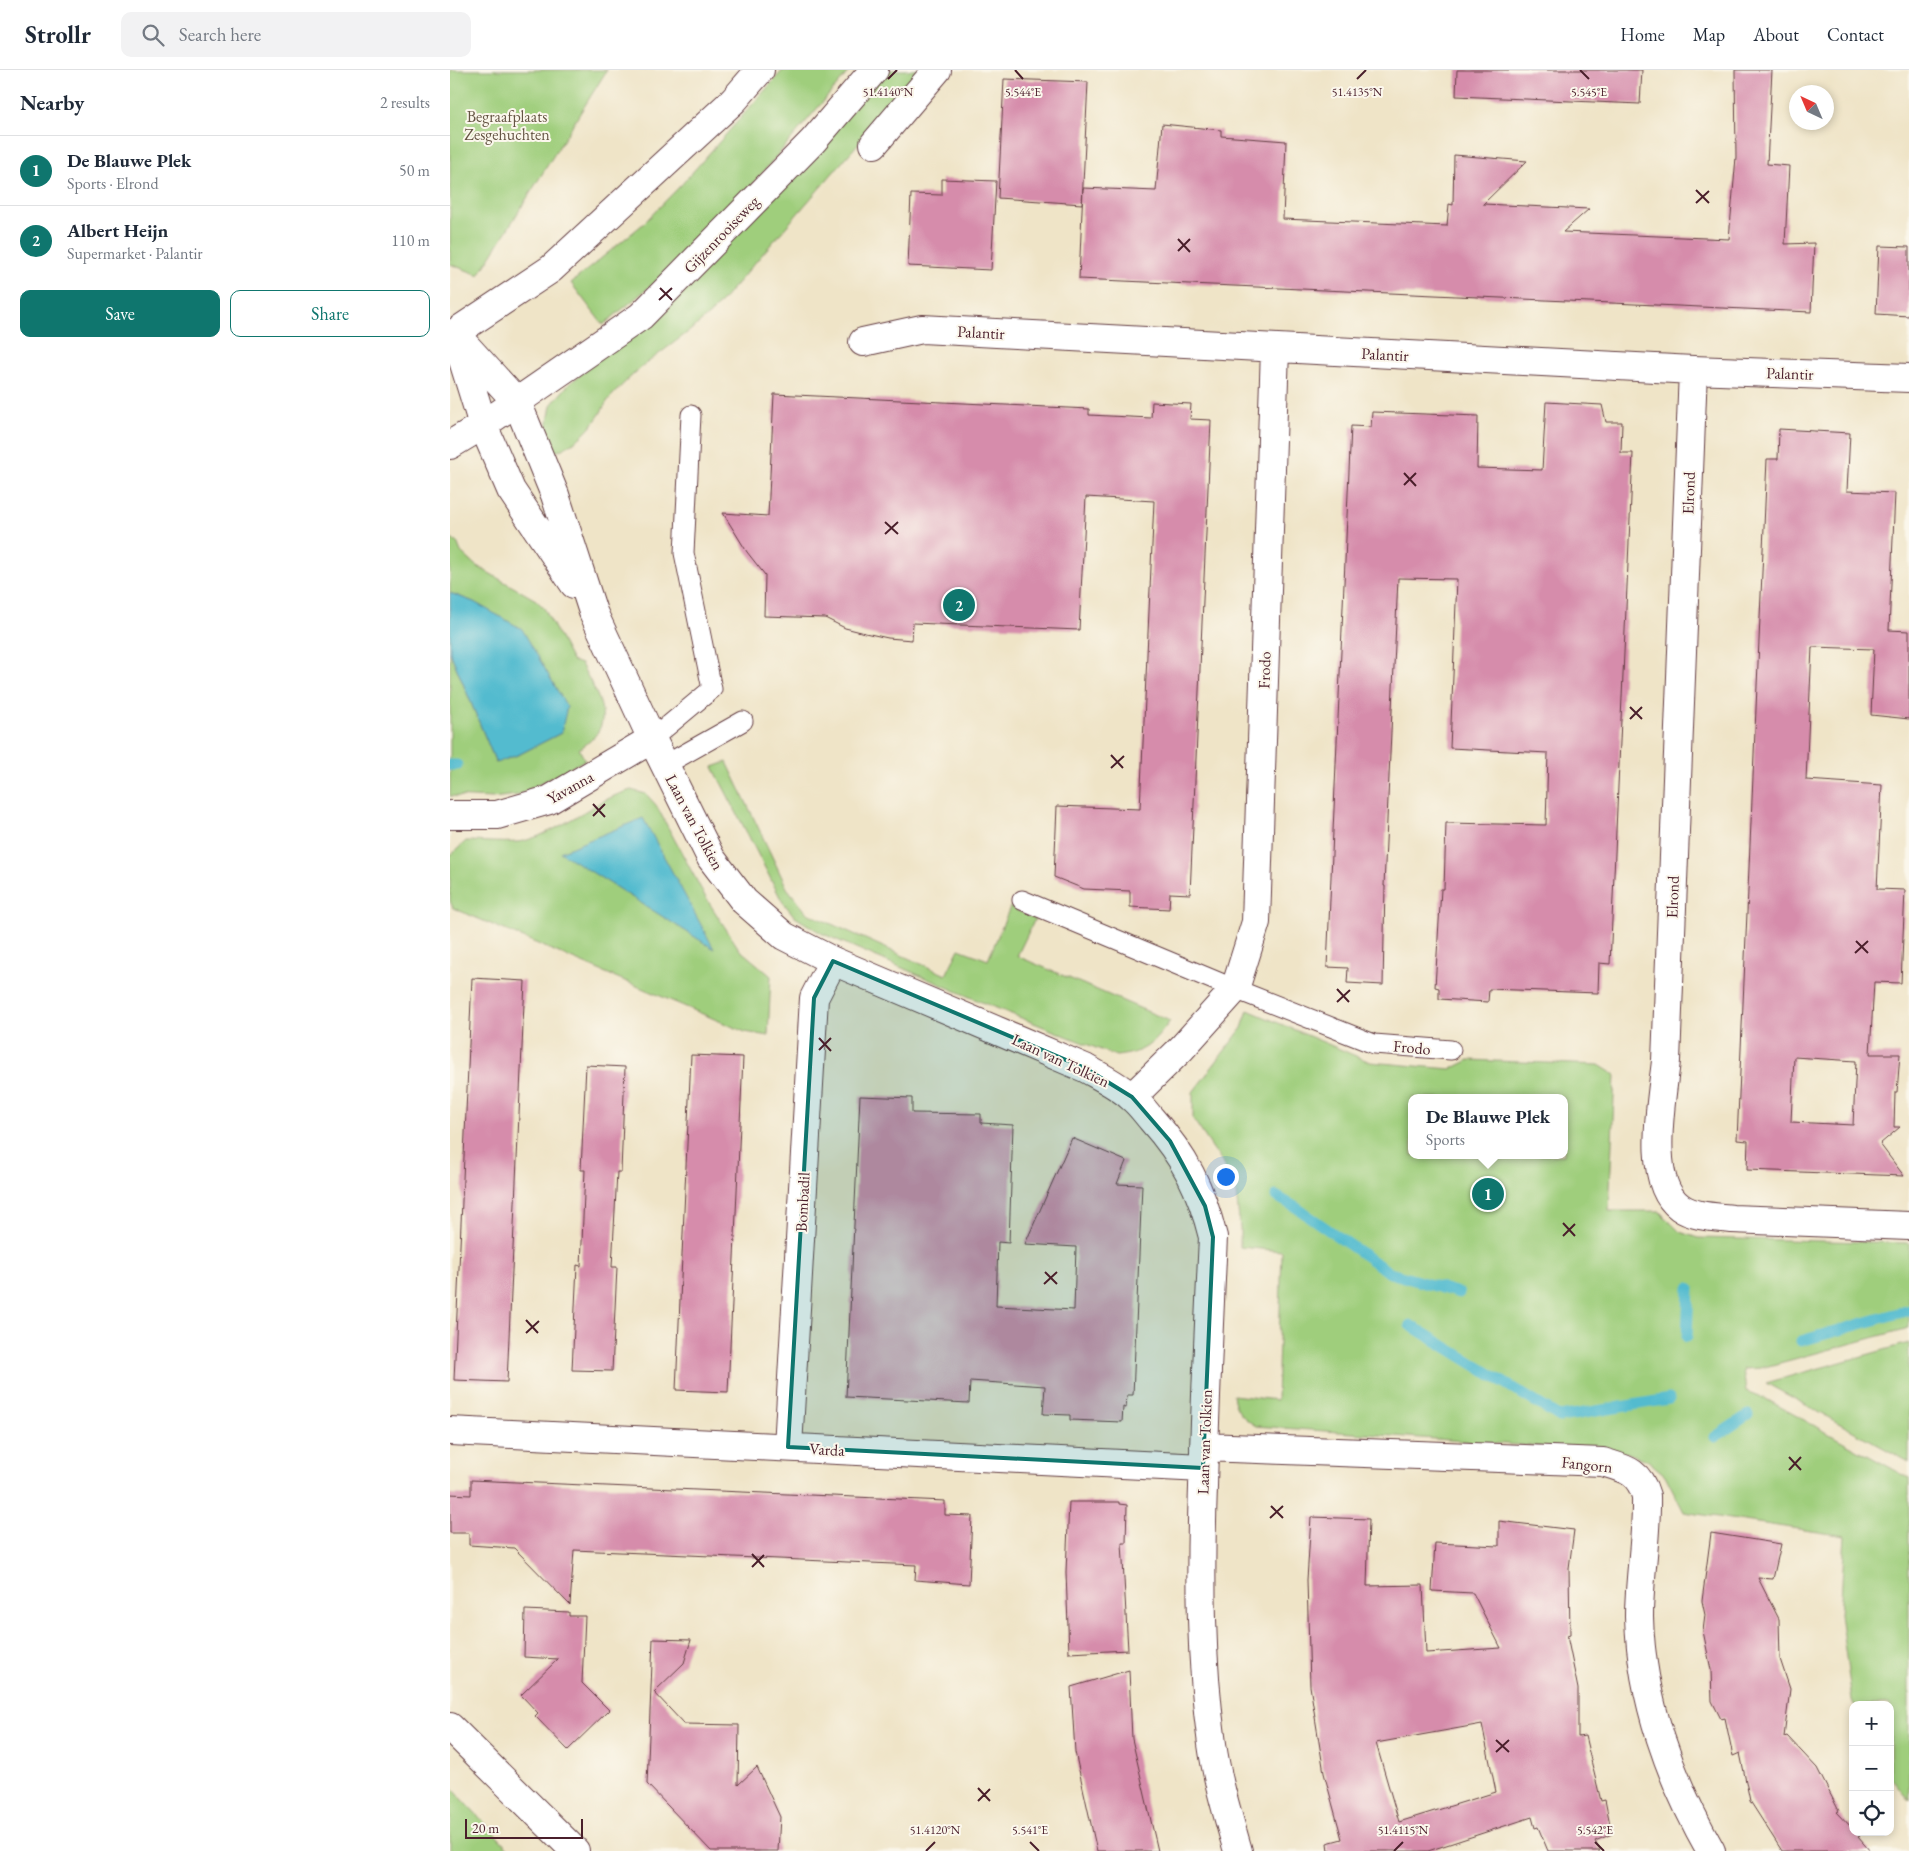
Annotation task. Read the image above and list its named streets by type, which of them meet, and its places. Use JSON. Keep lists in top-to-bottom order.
{
  "streets": {
    "street": [
      "Gijzenrooiseweg",
      "Palantir",
      "Elrond",
      "Frodo",
      "Yavanna",
      "Laan van Tolkien",
      "Bombadil",
      "Varda",
      "Fangorn"
    ]
  },
  "crossings": [
    ["Gijzenrooiseweg", "Laan van Tolkien"],
    ["Palantir", "Elrond"],
    ["Palantir", "Frodo"],
    ["Frodo", "Laan van Tolkien"],
    ["Yavanna", "Laan van Tolkien"],
    ["Laan van Tolkien", "Bombadil"],
    ["Laan van Tolkien", "Varda"],
    ["Laan van Tolkien", "Fangorn"],
    ["Bombadil", "Varda"],
    ["Varda", "Fangorn"]
  ],
  "parks": ["Begraafplaats Zesgehuchten"],
  "scale_bar": "20 m",
  "north": "top left",
  "page": {
    "header": "Strollr",
    "search": "Search here",
    "nav": [
      "Home",
      "Map",
      "About",
      "Contact"
    ],
    "heading": ["Nearby", "2 results"],
    "list": [
      {
        "mark": "1",
        "name": "De Blauwe Plek",
        "note": "Sports · Elrond",
        "value": "50 m"
      },
      {
        "mark": "2",
        "name": "Albert Heijn",
        "note": "Supermarket · Palantir",
        "value": "110 m"
      }
    ],
    "buttons": ["Save", "Share"],
    "pins": ["2", "1"],
    "popup": ["De Blauwe Plek", "Sports"],
    "map_buttons": ["+", "−"],
    "scale": "20 m"
  },
  "coordinates": [
    "51.4140°N",
    "51.4135°N",
    "5.544°E",
    "5.545°E",
    "5.541°E",
    "5.542°E",
    "51.4120°N",
    "51.4115°N"
  ]
}
